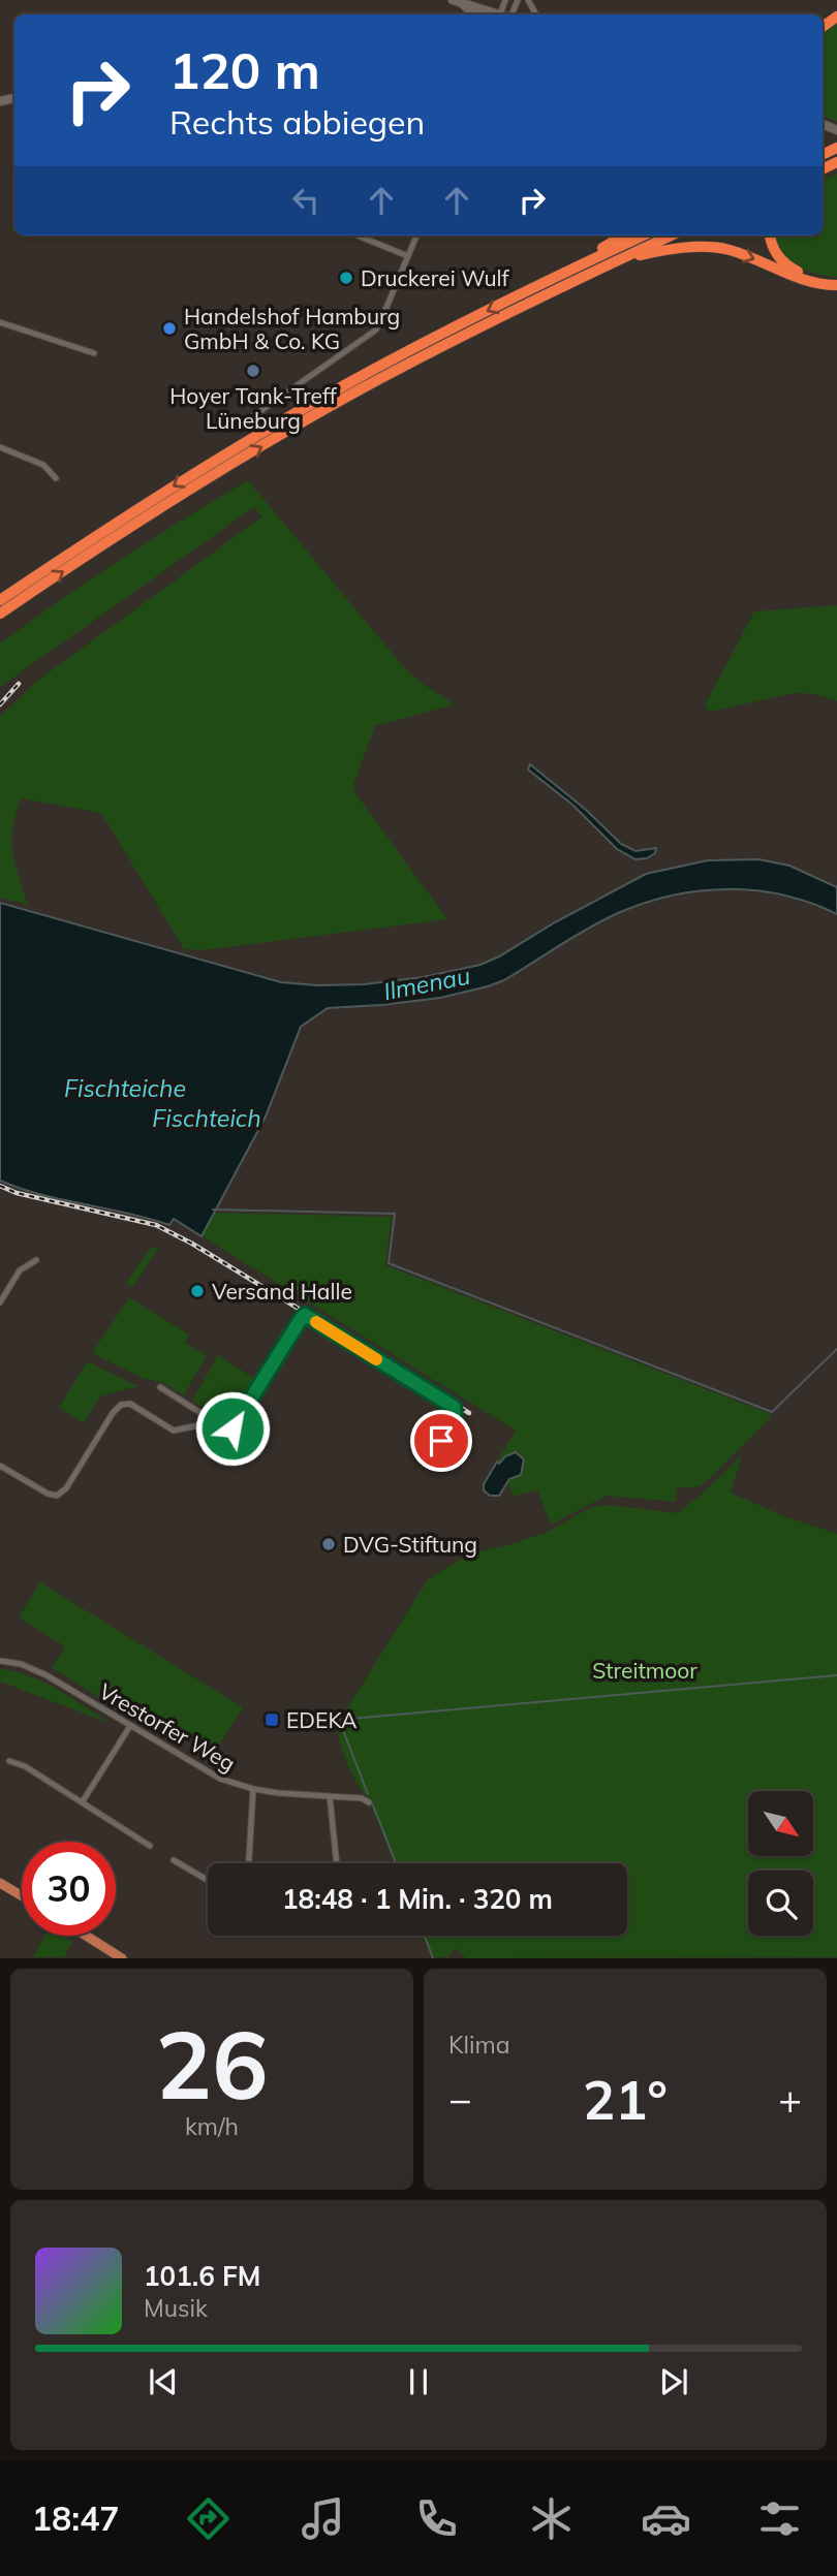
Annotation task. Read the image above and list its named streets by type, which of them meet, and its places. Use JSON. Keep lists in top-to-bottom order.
{
  "streets": {
    "street": ["Vrestorfer Weg"]
  },
  "water": ["Ilmenau", "Fischteiche", "Fischteich"],
  "parks": ["Streitmoor"],
  "places": {
    "other": [
      "Druckerei Wulf",
      "Handelshof Hamburg GmbH & Co. KG",
      "Hoyer Tank-Treff Lüneburg",
      "Versand Halle",
      "DVG-Stiftung"
    ],
    "transit": ["EDEKA"]
  },
  "north": "bottom right",
  "page": {
    "turn": ["120 m", "Rechts abbiegen"],
    "limit": "30",
    "trip": "18:48 · 1 Min. · 320 m",
    "tile": [
      ["26", "km/h"],
      "Klima"
    ],
    "heat": ["−", "21°", "+"],
    "song": ["101.6 FM", "Musik"],
    "tabs": "18:47"
  }
}
